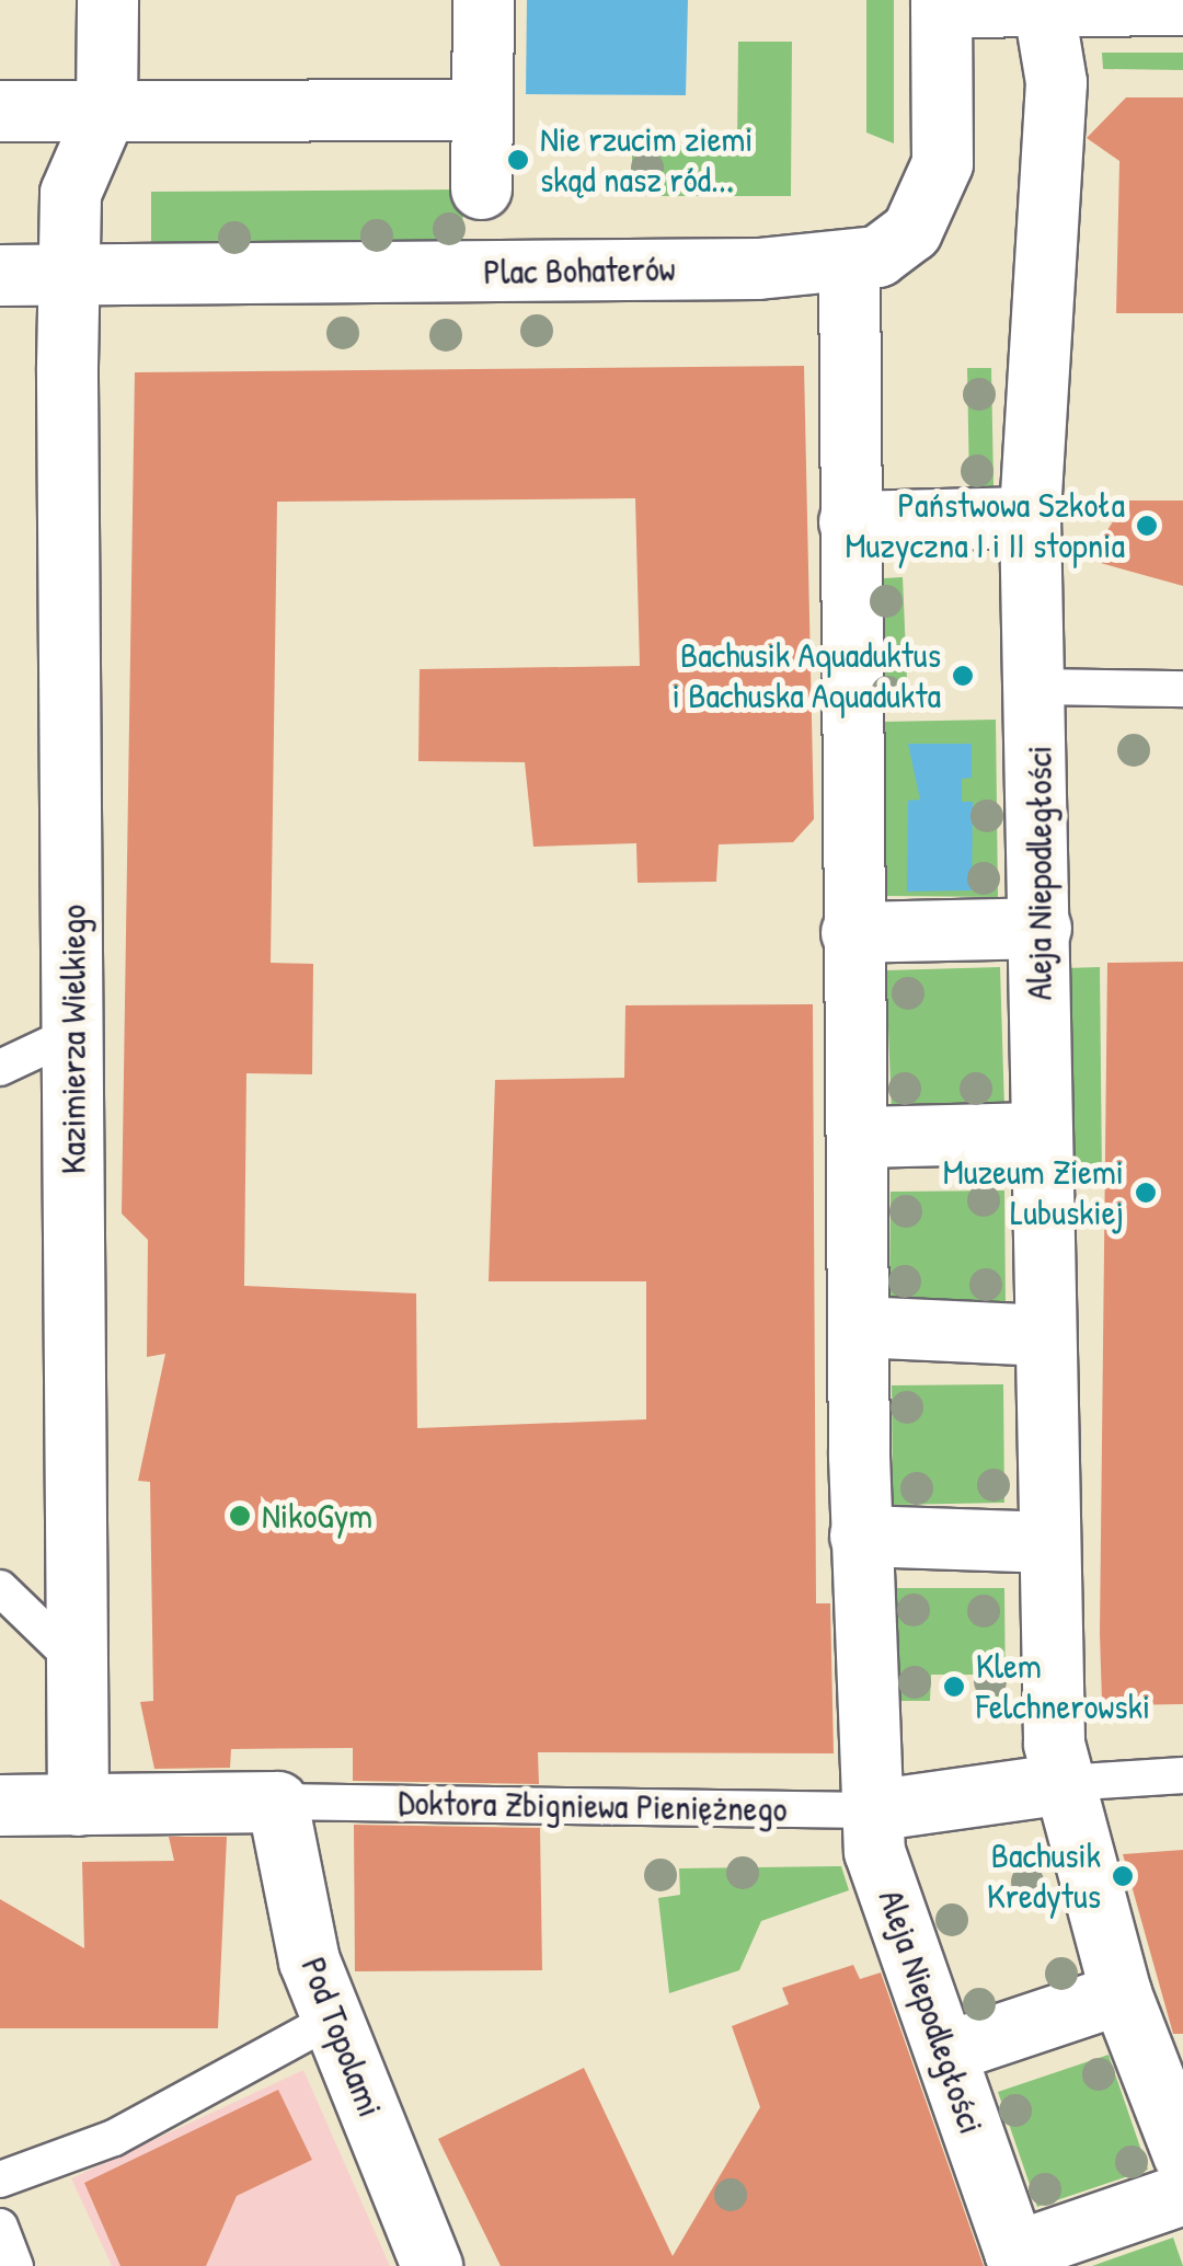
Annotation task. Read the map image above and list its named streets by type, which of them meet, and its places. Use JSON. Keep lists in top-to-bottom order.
{
  "streets": {
    "street": [
      "Plac Bohaterów",
      "Aleja Niepodległości",
      "Kazimierza Wielkiego",
      "Doktora Zbigniewa Pieniężnego",
      "Pod Topolami"
    ]
  },
  "crossings": [
    ["Plac Bohaterów", "Aleja Niepodległości"],
    ["Plac Bohaterów", "Kazimierza Wielkiego"],
    ["Aleja Niepodległości", "Doktora Zbigniewa Pieniężnego"],
    ["Kazimierza Wielkiego", "Doktora Zbigniewa Pieniężnego"],
    ["Doktora Zbigniewa Pieniężnego", "Pod Topolami"]
  ],
  "places": [
    "Nie rzucim ziemi skąd nasz ród...",
    "Państwowa Szkoła Muzyczna I i II stopnia",
    "Bachusik Aquaduktus i Bachuska Aquadukta",
    "Muzeum Ziemi Lubuskiej",
    "NikoGym",
    "Klem Felchnerowski",
    "Bachusik Kredytus"
  ]
}
